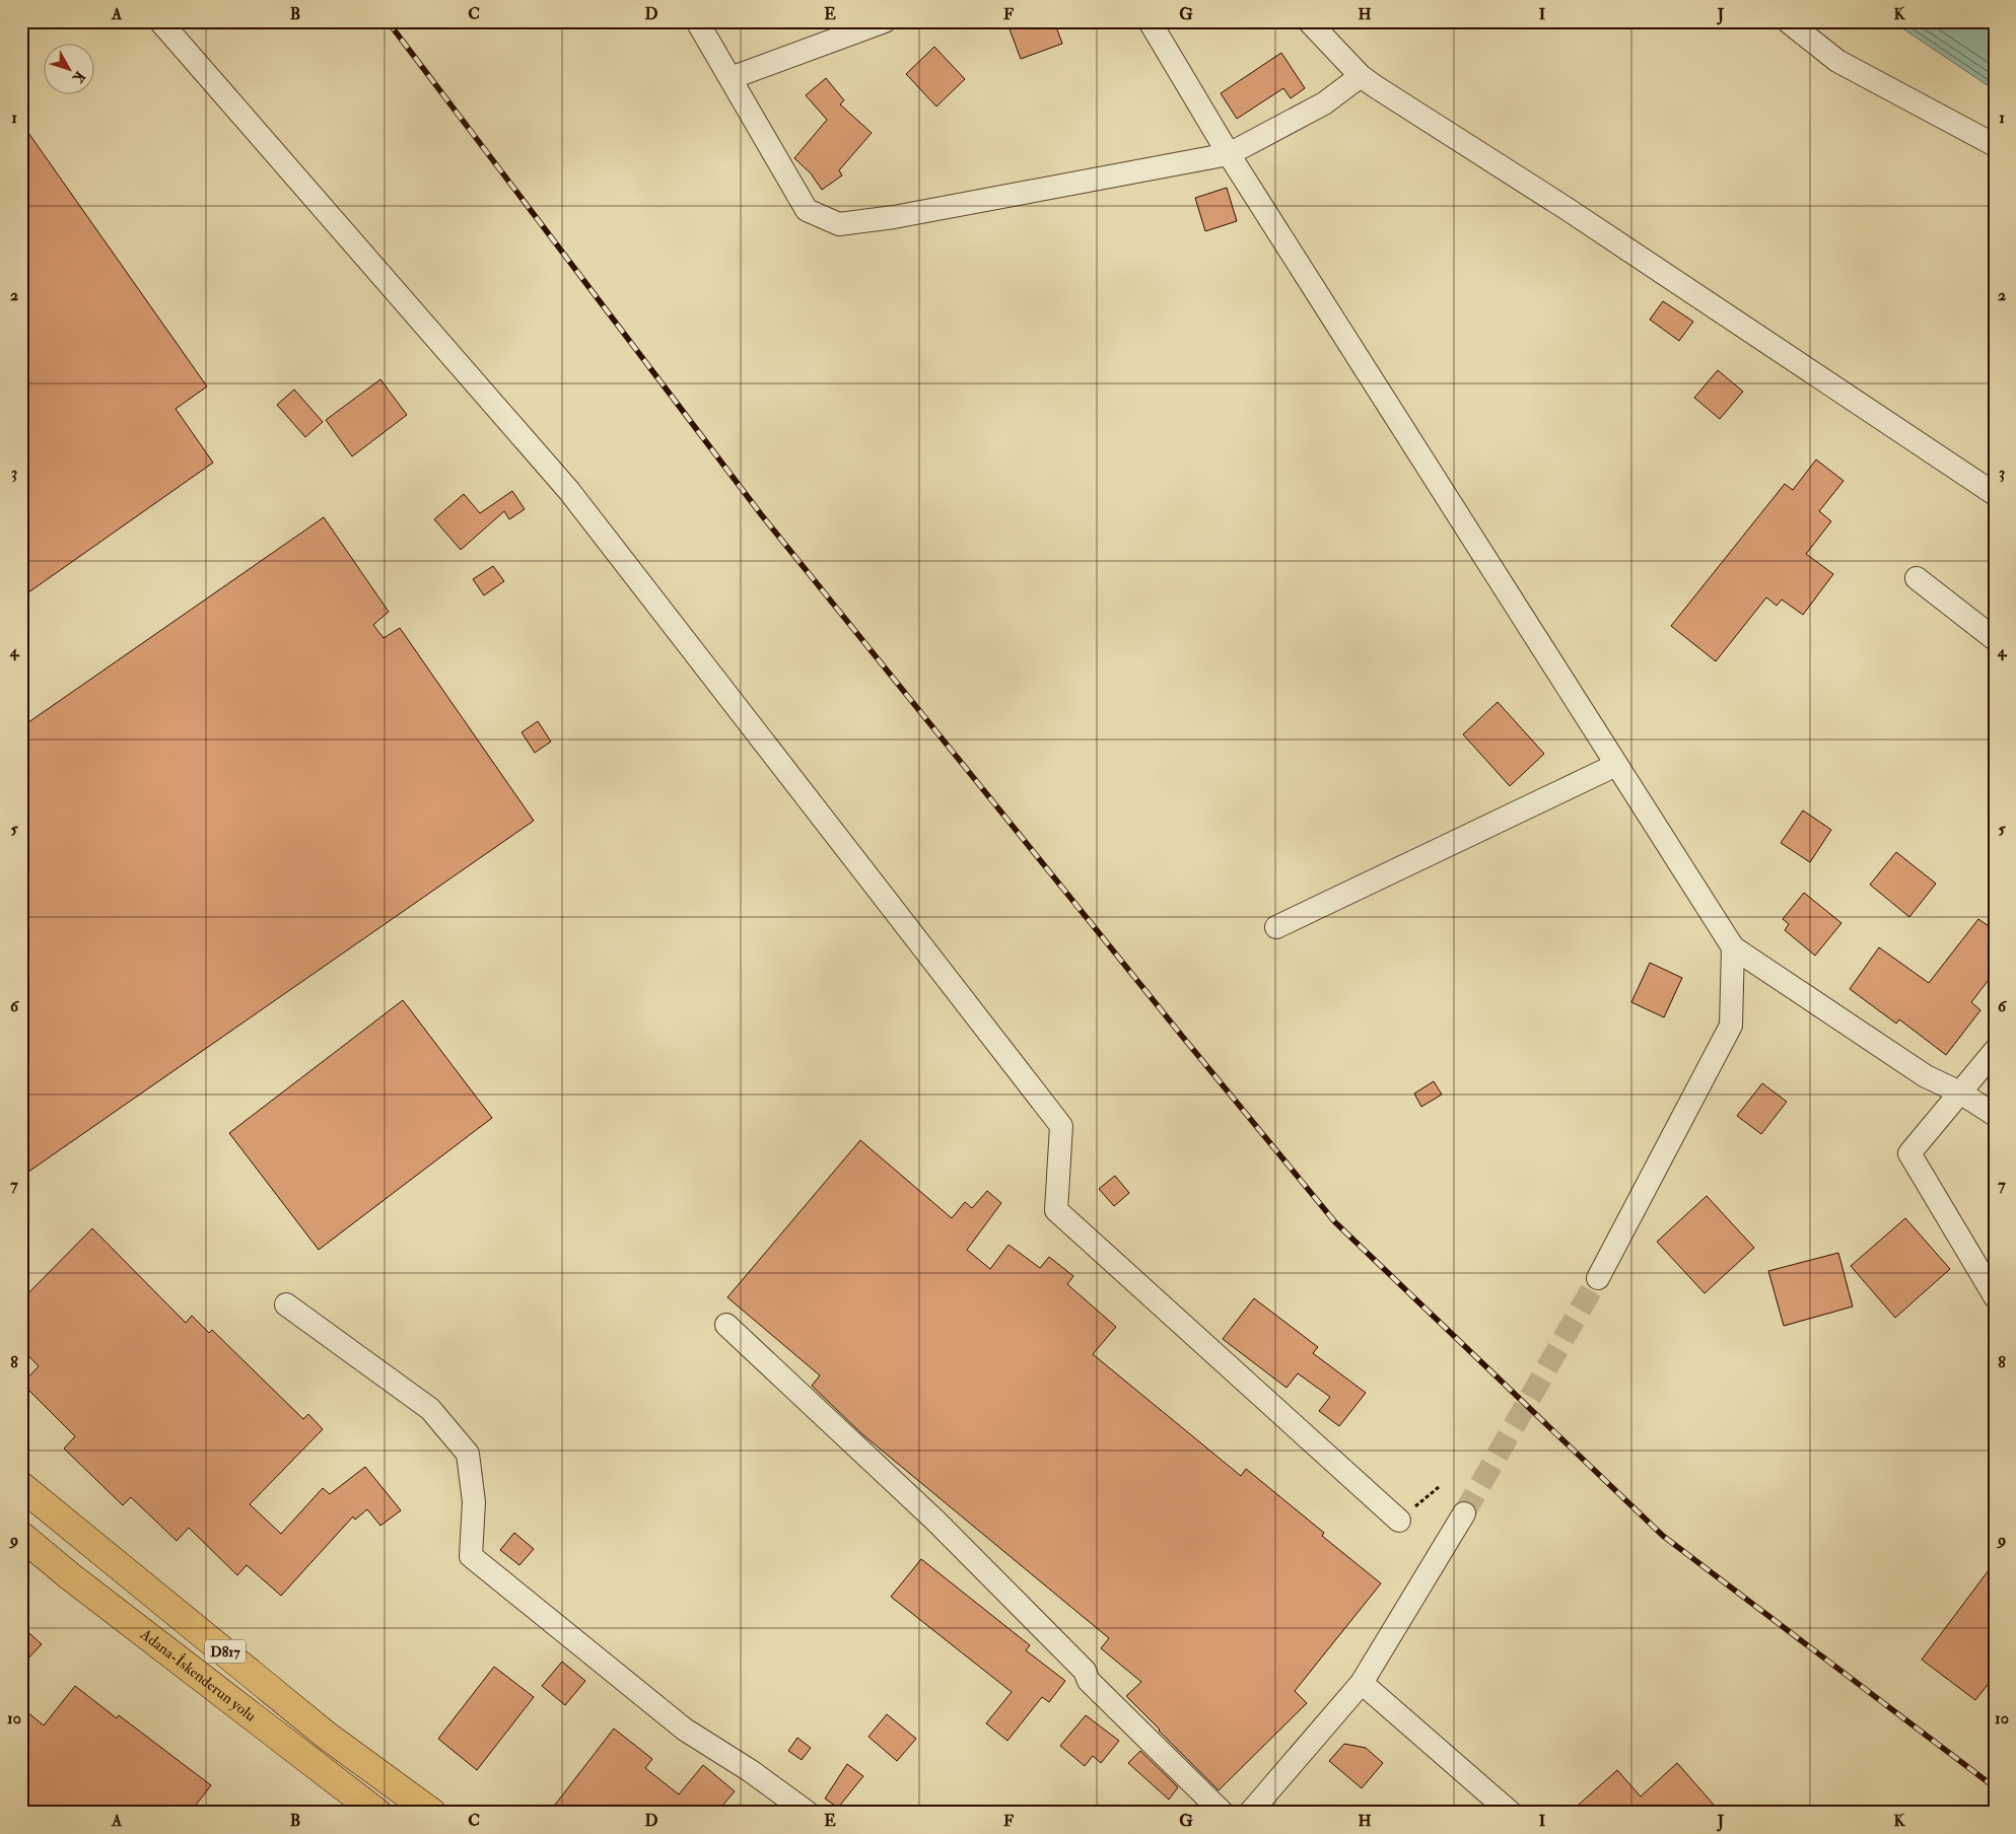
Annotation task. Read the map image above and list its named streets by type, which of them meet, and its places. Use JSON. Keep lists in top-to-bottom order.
{
  "streets": {
    "highway": ["D817", "Adana-İskenderun yolu"]
  },
  "north": "bottom right",
  "grid": {
    "columns": [
      "A",
      "B",
      "C",
      "D",
      "E",
      "F",
      "G",
      "H",
      "I",
      "J",
      "K"
    ],
    "rows": [
      "1",
      "2",
      "3",
      "4",
      "5",
      "6",
      "7",
      "8",
      "9",
      "10"
    ]
  }
}
